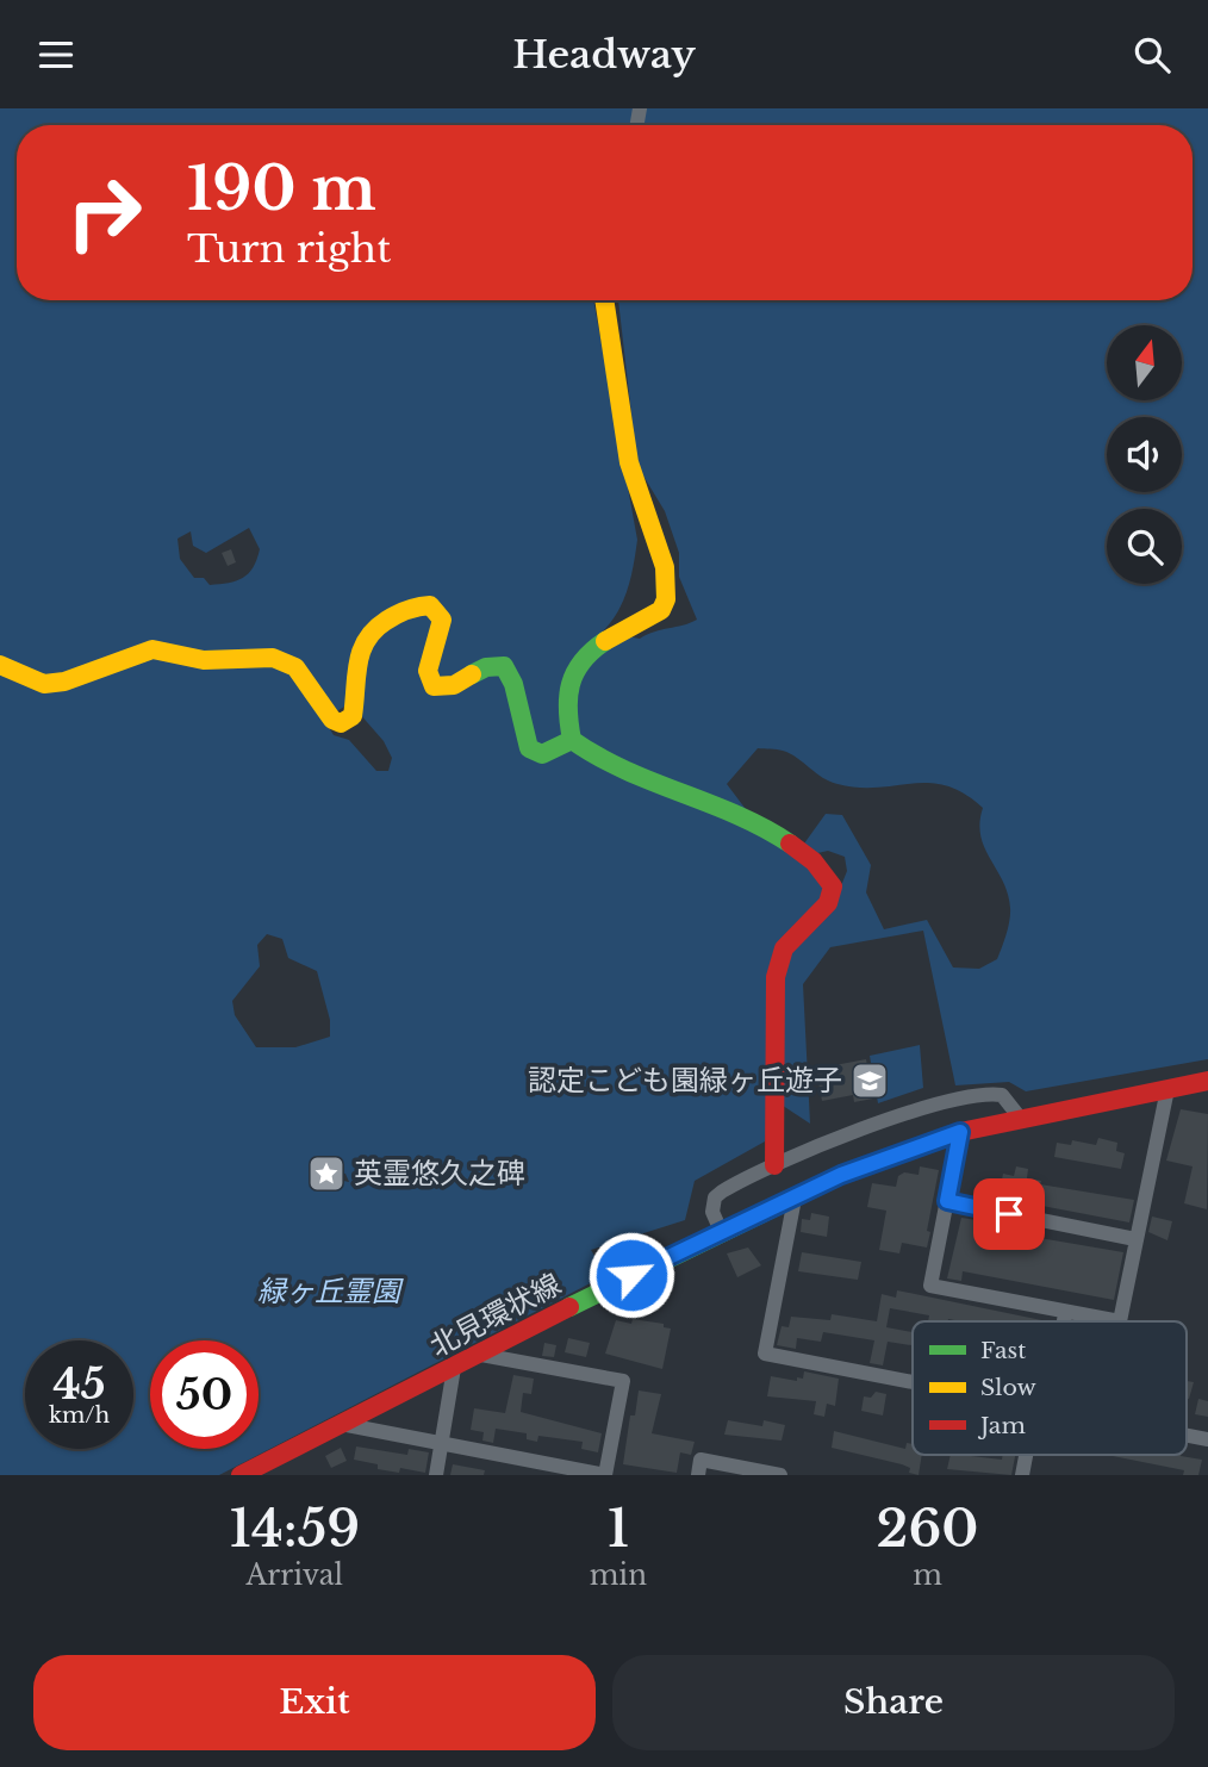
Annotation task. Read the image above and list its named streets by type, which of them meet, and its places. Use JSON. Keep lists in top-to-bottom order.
{
  "streets": {
    "street": ["北見環状線"]
  },
  "parks": ["緑ヶ丘霊園"],
  "places": {
    "school or university": ["認定こども園緑ヶ丘遊子"],
    "place": ["英霊悠久之碑"]
  },
  "legend": ["Fast", "Slow", "Jam"],
  "north": "top",
  "page": {
    "header": "Headway",
    "turn": ["190 m", "Turn right"],
    "speed": "45 km/h",
    "limit": "50",
    "eta": [
      "14:59",
      "Arrival",
      "1",
      "min",
      "260",
      "m"
    ],
    "buttons": ["Exit", "Share"]
  }
}
